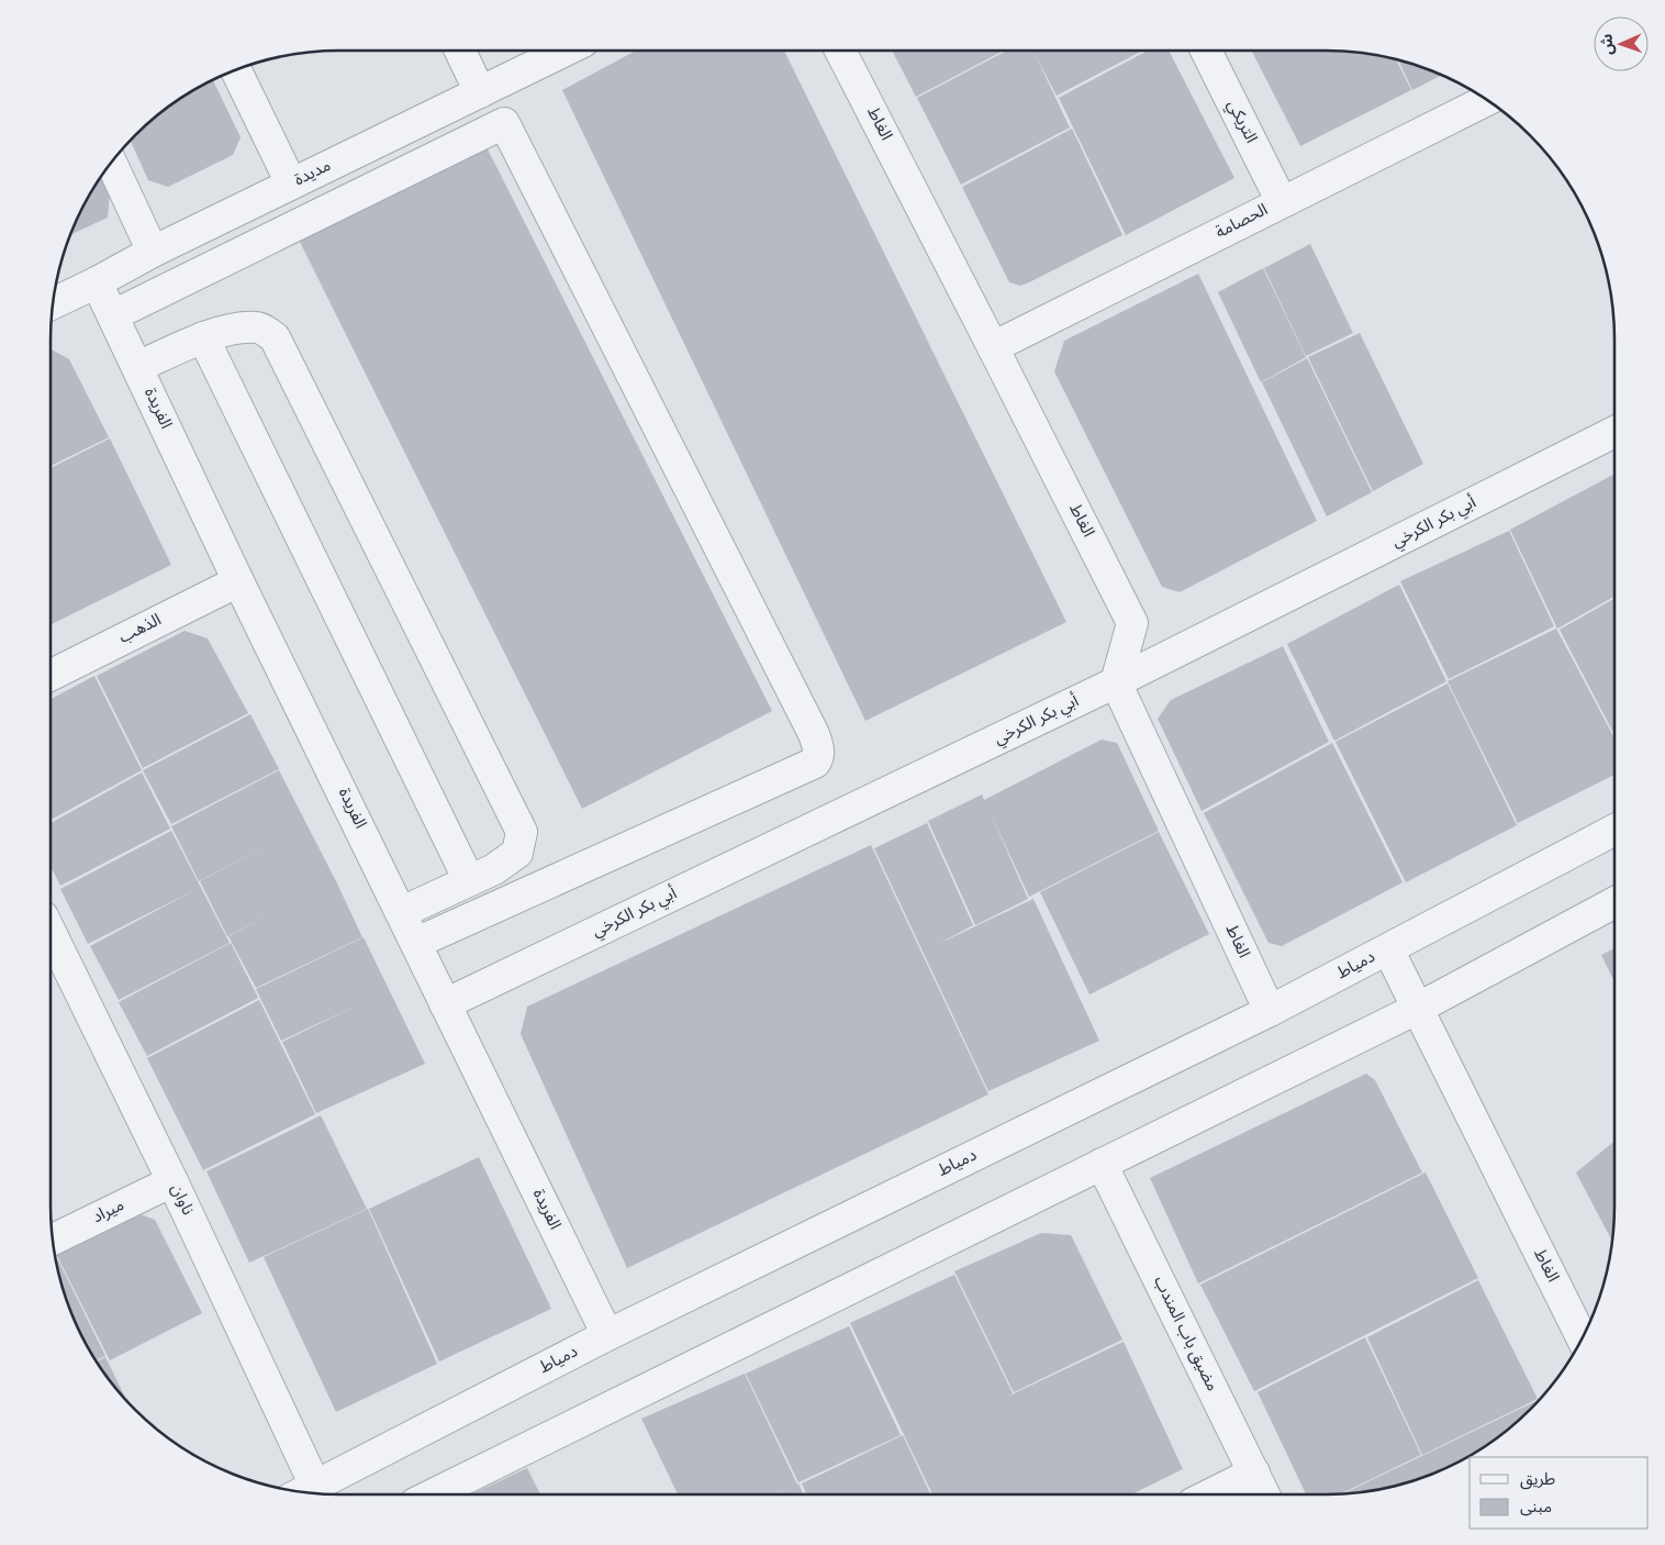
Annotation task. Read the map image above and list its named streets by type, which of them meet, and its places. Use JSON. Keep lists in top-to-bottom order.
{
  "streets": {
    "street": [
      "التريكي",
      "الغاط",
      "مديدة",
      "الحصامة",
      "الفريدة",
      "أبي بكر الكرخي",
      "الذهب",
      "دمياط",
      "ناوان",
      "ميراد",
      "مضيق باب المندب"
    ]
  },
  "crossings": [
    ["التريكي", "الحصامة"],
    ["الغاط", "الحصامة"],
    ["الغاط", "أبي بكر الكرخي"],
    ["الغاط", "دمياط"],
    ["مديدة", "الفريدة"],
    ["الفريدة", "أبي بكر الكرخي"],
    ["الفريدة", "الذهب"],
    ["الفريدة", "دمياط"],
    ["دمياط", "ناوان"],
    ["ناوان", "ميراد"]
  ],
  "legend": ["طريق", "مبنى"],
  "north": "left"
}
